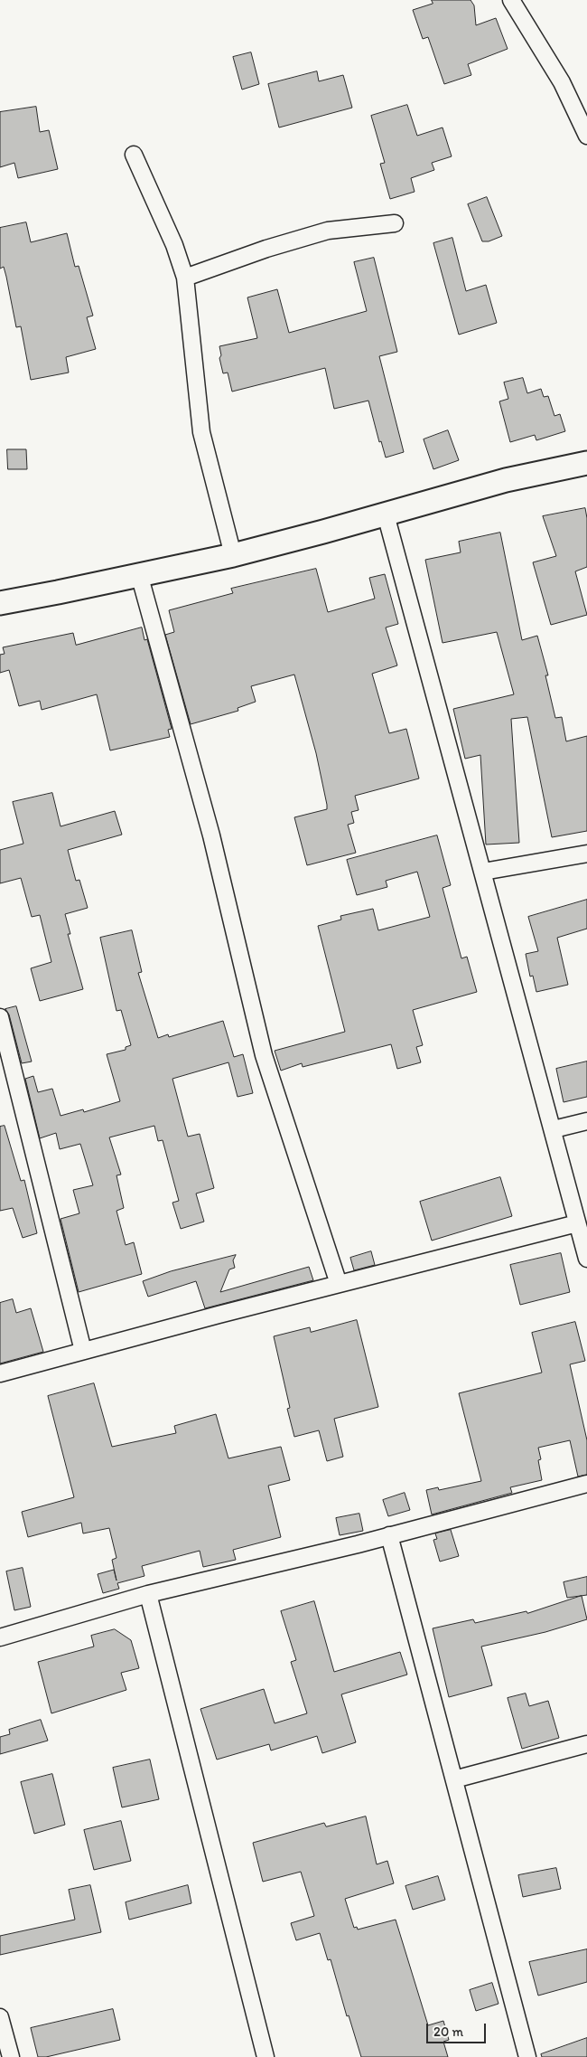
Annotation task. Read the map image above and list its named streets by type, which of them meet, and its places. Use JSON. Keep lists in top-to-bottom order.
{
  "scale_bar": "20 m"
}
